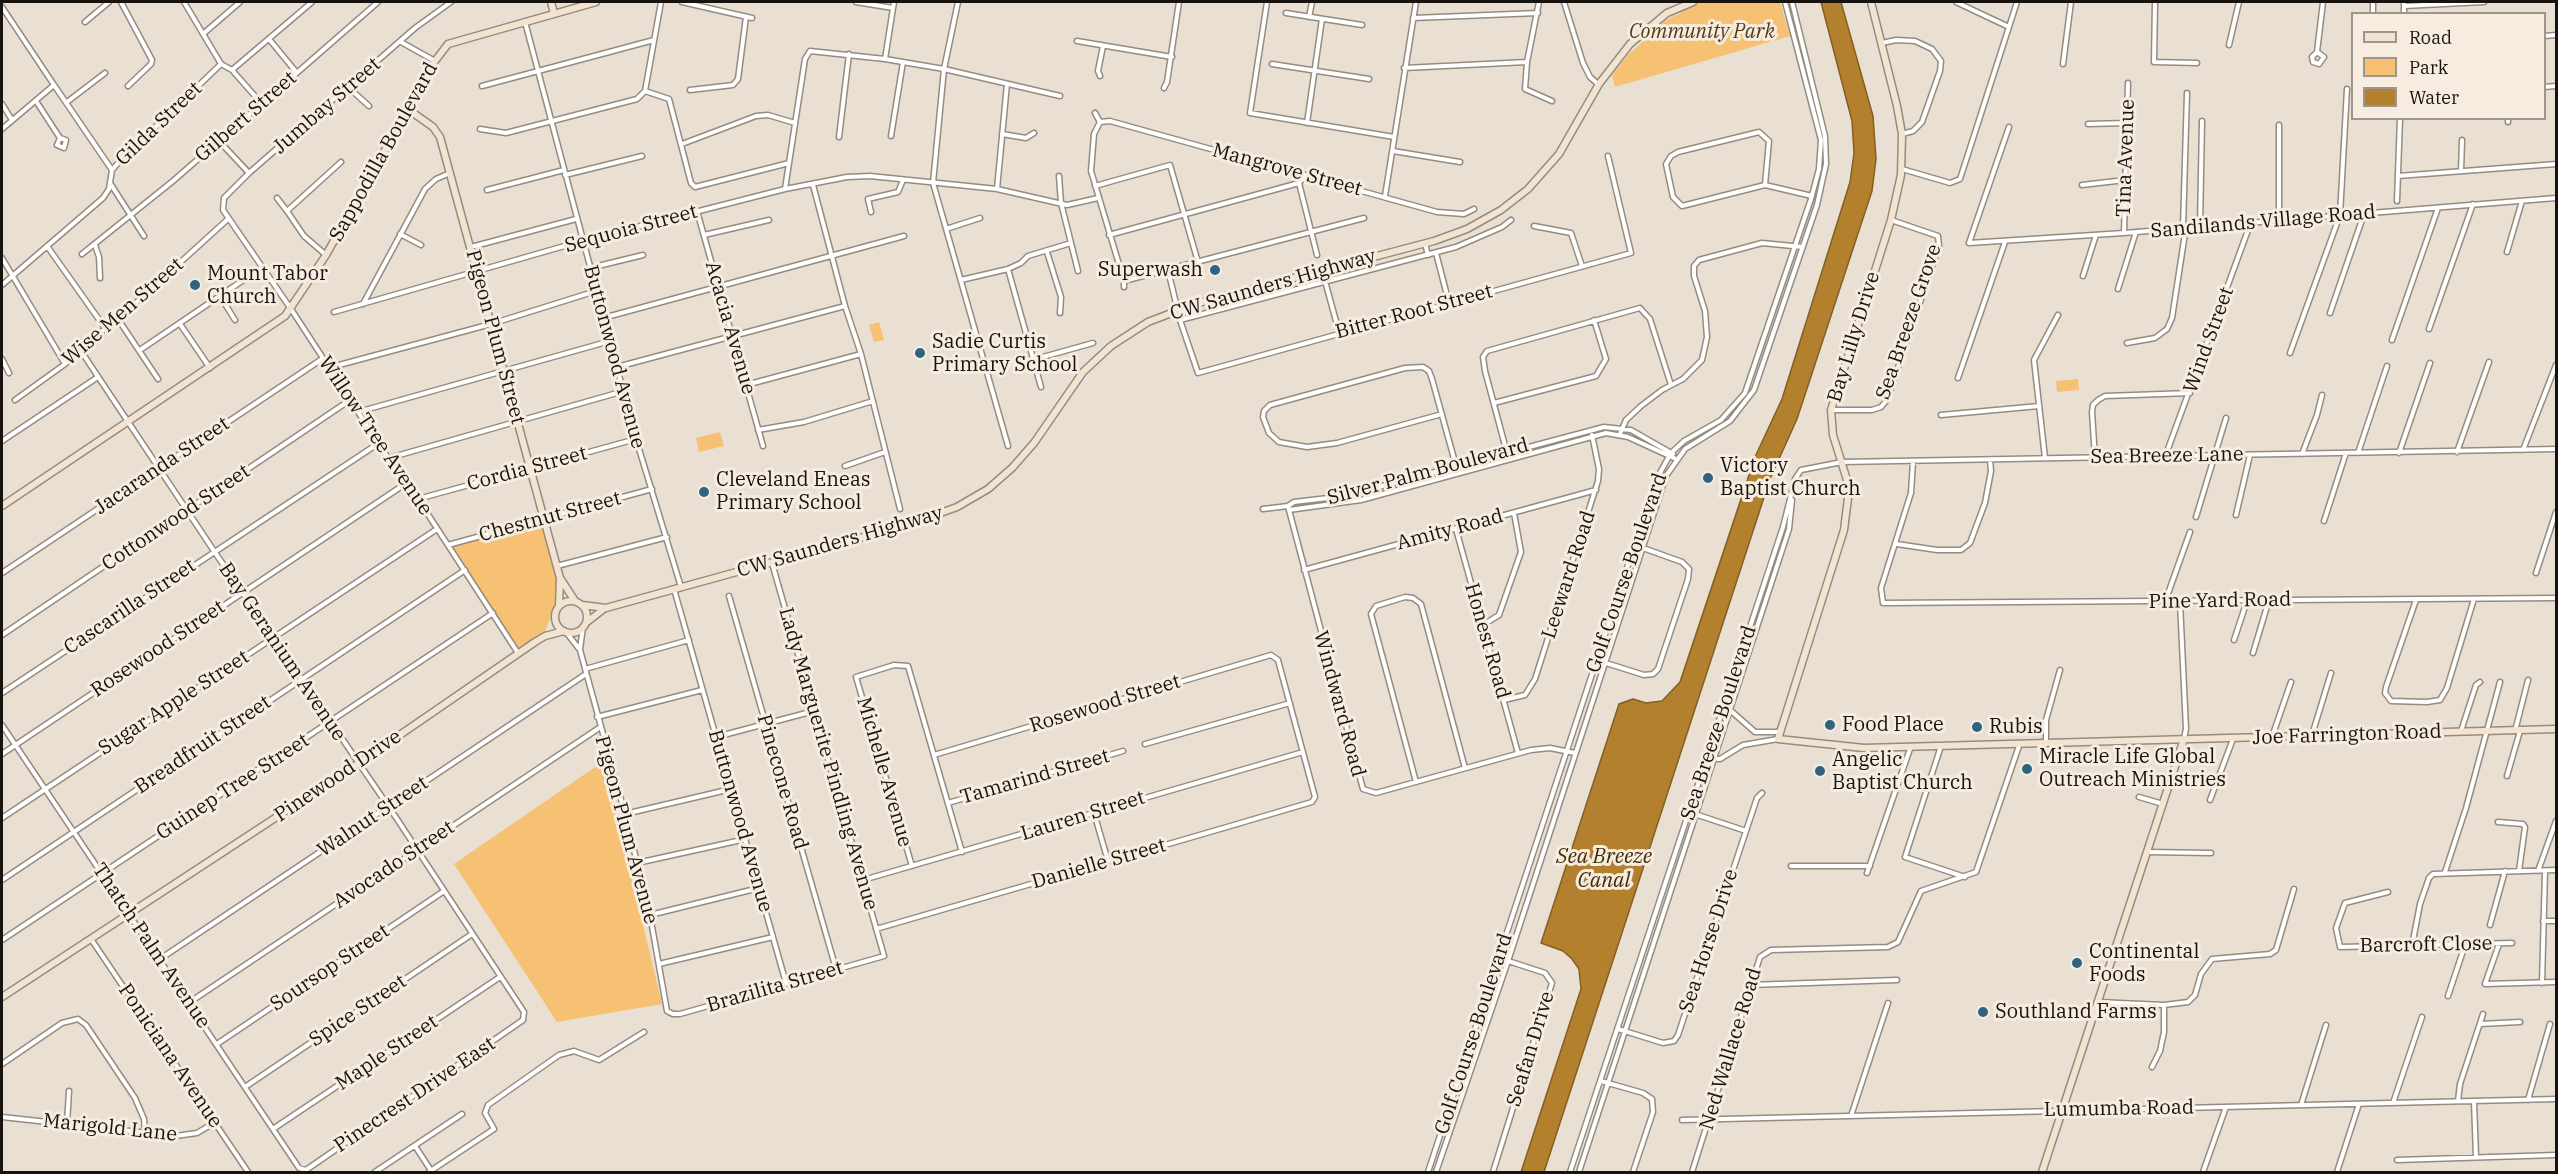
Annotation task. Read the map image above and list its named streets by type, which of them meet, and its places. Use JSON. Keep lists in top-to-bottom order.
{
  "streets": {
    "main road": [
      "Sappodilla Boulevard",
      "CW Saunders Highway",
      "Pigeon Plum Street",
      "Bay Lilly Drive",
      "Joe Farrington Road",
      "Pinewood Drive"
    ],
    "street": [
      "Jumbay Street",
      "Gilbert Street",
      "Gilda Street",
      "Tina Avenue",
      "Mangrove Street",
      "Sandilands Village Road",
      "Sequoia Street",
      "Wise Men Street",
      "Bitter Root Street",
      "Sea Breeze Grove",
      "Acacia Avenue",
      "Wind Street",
      "Buttonwood Avenue",
      "Willow Tree Avenue",
      "Sea Breeze Lane",
      "Jacaranda Street",
      "Cordia Street",
      "Silver Palm Boulevard",
      "Chestnut Street",
      "Cottonwood Street",
      "Amity Road",
      "Golf Course Boulevard",
      "Leeward Road",
      "Pine Yard Road",
      "Cascarilla Street",
      "Honest Road",
      "Rosewood Street",
      "Bay Geranium Avenue",
      "Sugar Apple Street",
      "Windward Road",
      "Sea Breeze Boulevard",
      "Breadfruit Street",
      "Lady Marguerite Pindling Avenue",
      "Michelle Avenue",
      "Tamarind Street",
      "Pinecone Road",
      "Guinep Tree Street",
      "Lauren Street",
      "Walnut Street",
      "Pigeon Plum Avenue",
      "Danielle Street",
      "Avocado Street",
      "Sea Horse Drive",
      "Barcroft Close",
      "Thatch Palm Avenue",
      "Soursop Street",
      "Brazilita Street",
      "Spice Street",
      "Seafan Drive",
      "Ned Wallace Road",
      "Maple Street",
      "Poniciana Avenue",
      "Pinecrest Drive East",
      "Lumumba Road",
      "Marigold Lane"
    ]
  },
  "crossings": [
    ["Jumbay Street", "Wise Men Street"],
    ["Jumbay Street", "Willow Tree Avenue"],
    ["Sappodilla Boulevard", "Pigeon Plum Street"],
    ["Sappodilla Boulevard", "Buttonwood Avenue"],
    ["Sappodilla Boulevard", "Willow Tree Avenue"],
    ["Sappodilla Boulevard", "Bay Geranium Avenue"],
    ["Tina Avenue", "Sandilands Village Road"],
    ["Sandilands Village Road", "Wind Street"],
    ["Sequoia Street", "Acacia Avenue"],
    ["Sequoia Street", "Pigeon Plum Street"],
    ["Sequoia Street", "Buttonwood Avenue"],
    ["CW Saunders Highway", "Pigeon Plum Street"],
    ["CW Saunders Highway", "Buttonwood Avenue"],
    ["CW Saunders Highway", "Lady Marguerite Pindling Avenue"],
    ["CW Saunders Highway", "Pinewood Drive"],
    ["CW Saunders Highway", "Pigeon Plum Avenue"],
    ["Wise Men Street", "Willow Tree Avenue"],
    ["Wise Men Street", "Bay Geranium Avenue"],
    ["Sea Breeze Grove", "Bay Lilly Drive"],
    ["Pigeon Plum Street", "Cordia Street"],
    ["Pigeon Plum Street", "Chestnut Street"],
    ["Pigeon Plum Street", "Pinewood Drive"],
    ["Pigeon Plum Street", "Pigeon Plum Avenue"],
    ["Bay Lilly Drive", "Sea Breeze Lane"],
    ["Bay Lilly Drive", "Sea Breeze Boulevard"],
    ["Bay Lilly Drive", "Joe Farrington Road"],
    ["Wind Street", "Sea Breeze Lane"],
    ["Buttonwood Avenue", "Cordia Street"],
    ["Buttonwood Avenue", "Chestnut Street"],
    ["Buttonwood Avenue", "Walnut Street"],
    ["Buttonwood Avenue", "Brazilita Street"],
    ["Willow Tree Avenue", "Jacaranda Street"],
    ["Willow Tree Avenue", "Cordia Street"],
    ["Willow Tree Avenue", "Chestnut Street"],
    ["Willow Tree Avenue", "Cottonwood Street"],
    ["Willow Tree Avenue", "Cascarilla Street"],
    ["Willow Tree Avenue", "Rosewood Street"],
    ["Willow Tree Avenue", "Sugar Apple Street"],
    ["Willow Tree Avenue", "Breadfruit Street"],
    ["Willow Tree Avenue", "Pinewood Drive"],
    ["Willow Tree Avenue", "Guinep Tree Street"],
    ["Sea Breeze Lane", "Sea Breeze Boulevard"],
    ["Jacaranda Street", "Bay Geranium Avenue"],
    ["Silver Palm Boulevard", "Golf Course Boulevard"],
    ["Silver Palm Boulevard", "Leeward Road"],
    ["Silver Palm Boulevard", "Windward Road"],
    ["Cottonwood Street", "Bay Geranium Avenue"],
    ["Amity Road", "Leeward Road"],
    ["Amity Road", "Honest Road"],
    ["Amity Road", "Windward Road"],
    ["Golf Course Boulevard", "Windward Road"],
    ["Golf Course Boulevard", "Seafan Drive"],
    ["Leeward Road", "Honest Road"],
    ["Cascarilla Street", "Bay Geranium Avenue"],
    ["Honest Road", "Windward Road"],
    ["Rosewood Street", "Bay Geranium Avenue"],
    ["Rosewood Street", "Michelle Avenue"],
    ["Rosewood Street", "Thatch Palm Avenue"],
    ["Bay Geranium Avenue", "Sugar Apple Street"],
    ["Bay Geranium Avenue", "Breadfruit Street"],
    ["Bay Geranium Avenue", "Pinewood Drive"],
    ["Bay Geranium Avenue", "Guinep Tree Street"],
    ["Bay Geranium Avenue", "Walnut Street"],
    ["Bay Geranium Avenue", "Avocado Street"],
    ["Bay Geranium Avenue", "Soursop Street"],
    ["Bay Geranium Avenue", "Spice Street"],
    ["Bay Geranium Avenue", "Maple Street"],
    ["Bay Geranium Avenue", "Pinecrest Drive East"],
    ["Sugar Apple Street", "Thatch Palm Avenue"],
    ["Sea Breeze Boulevard", "Joe Farrington Road"],
    ["Sea Breeze Boulevard", "Sea Horse Drive"],
    ["Breadfruit Street", "Thatch Palm Avenue"],
    ["Lady Marguerite Pindling Avenue", "Lauren Street"],
    ["Lady Marguerite Pindling Avenue", "Danielle Street"],
    ["Lady Marguerite Pindling Avenue", "Brazilita Street"],
    ["Michelle Avenue", "Lauren Street"],
    ["Pinewood Drive", "Pigeon Plum Avenue"],
    ["Pinewood Drive", "Thatch Palm Avenue"],
    ["Pinewood Drive", "Poniciana Avenue"],
    ["Pinecone Road", "Brazilita Street"],
    ["Guinep Tree Street", "Thatch Palm Avenue"],
    ["Lauren Street", "Danielle Street"],
    ["Walnut Street", "Pigeon Plum Avenue"],
    ["Walnut Street", "Thatch Palm Avenue"],
    ["Pigeon Plum Avenue", "Avocado Street"],
    ["Pigeon Plum Avenue", "Brazilita Street"],
    ["Avocado Street", "Thatch Palm Avenue"],
    ["Thatch Palm Avenue", "Soursop Street"],
    ["Thatch Palm Avenue", "Spice Street"],
    ["Thatch Palm Avenue", "Maple Street"],
    ["Thatch Palm Avenue", "Pinecrest Drive East"],
    ["Ned Wallace Road", "Lumumba Road"],
    ["Poniciana Avenue", "Marigold Lane"]
  ],
  "water": ["Sea Breeze Canal"],
  "parks": ["Community Park"],
  "places": [
    "Superwash",
    "Mount Tabor Church",
    "Sadie Curtis Primary School",
    "Victory Baptist Church",
    "Cleveland Eneas Primary School",
    "Food Place",
    "Rubis",
    "Miracle Life Global Outreach Ministries",
    "Angelic Baptist Church",
    "Continental Foods",
    "Southland Farms"
  ],
  "legend": ["Road", "Park", "Water"]
}
